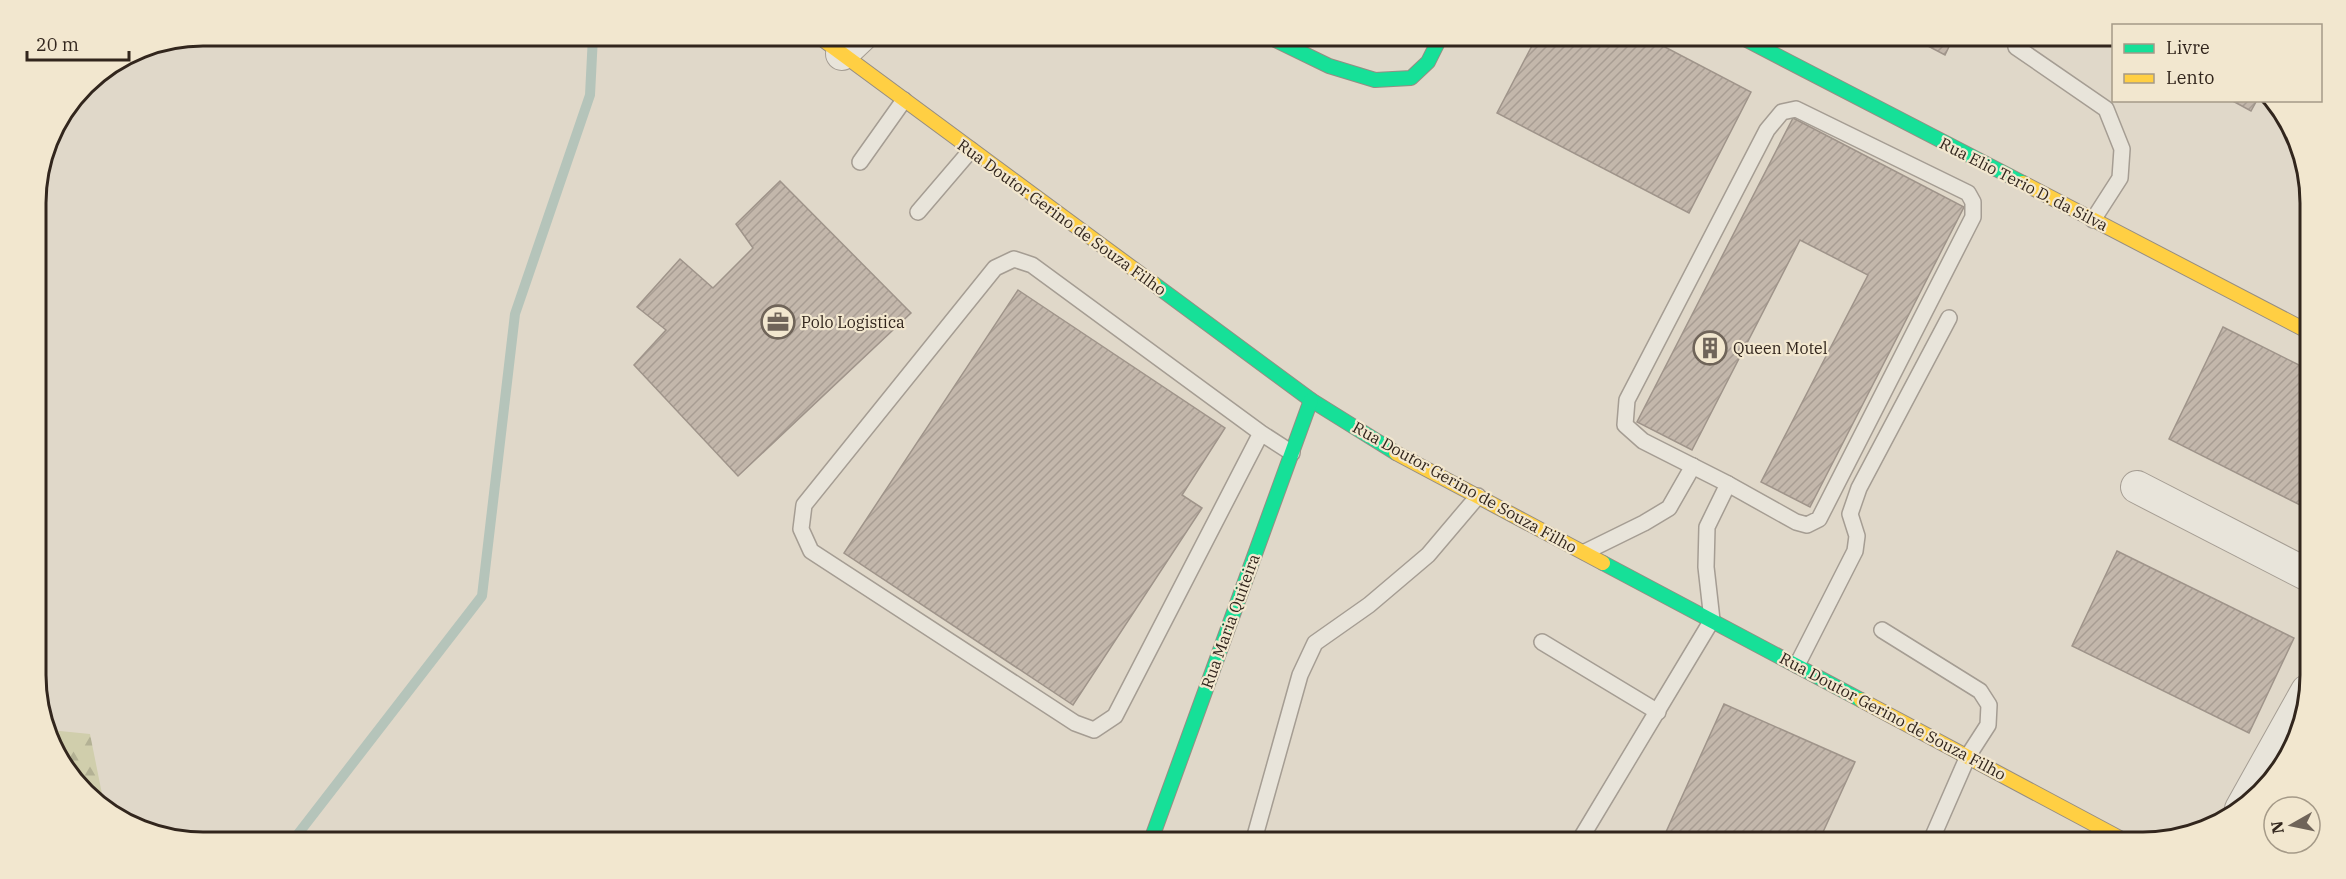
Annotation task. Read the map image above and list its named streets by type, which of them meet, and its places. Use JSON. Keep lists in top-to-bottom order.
{
  "streets": {
    "main road": ["Rua Elio Terio D. da Silva", "Rua Doutor Gerino de Souza Filho", "Rua Maria Quiteira"]
  },
  "crossings": [
    ["Rua Doutor Gerino de Souza Filho", "Rua Maria Quiteira"]
  ],
  "places": {
    "office": ["Polo Logistica"],
    "building": ["Queen Motel"]
  },
  "legend": ["Livre", "Lento"],
  "scale_bar": "20 m",
  "north": "left"
}
